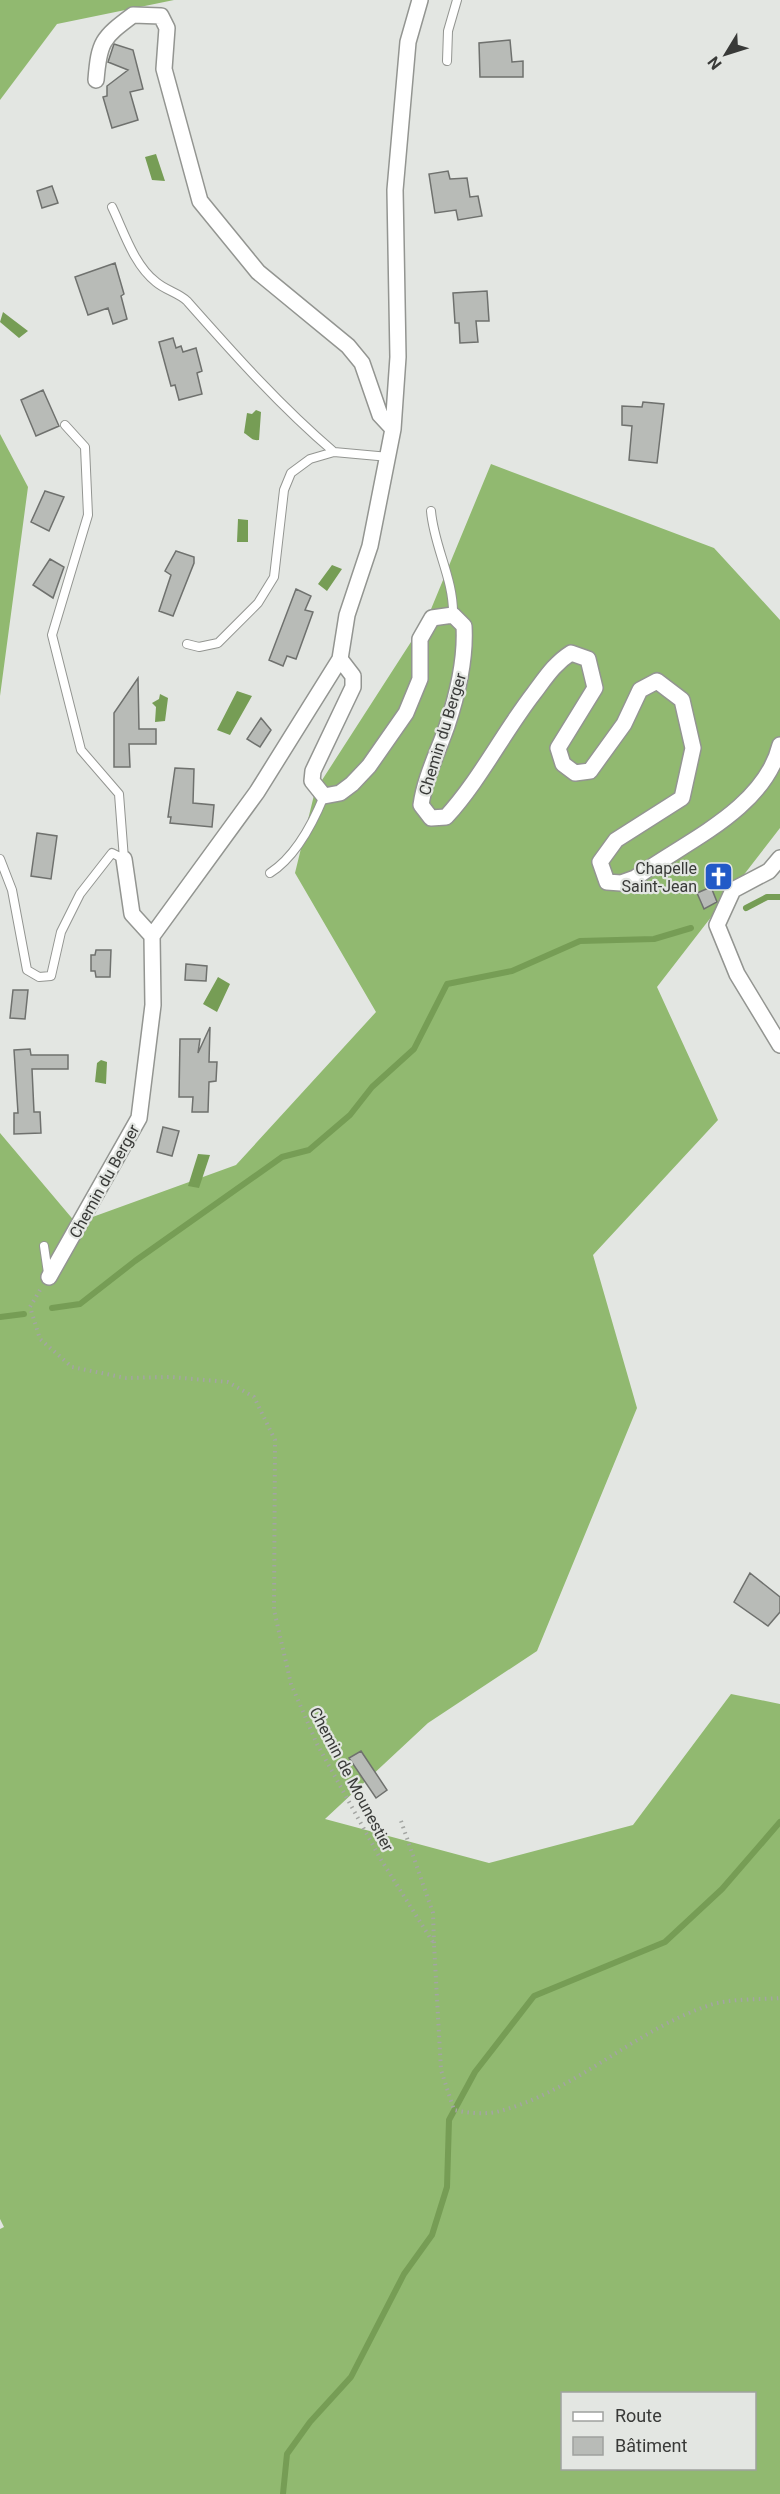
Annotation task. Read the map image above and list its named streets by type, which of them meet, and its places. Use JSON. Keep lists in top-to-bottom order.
{
  "streets": {
    "street": ["Chemin du Berger"],
    "path": ["Chemin de Mounestier"]
  },
  "crossings": [
    ["Chemin du Berger", "Chemin de Mounestier"]
  ],
  "places": {
    "church": ["Chapelle Saint-Jean"]
  },
  "legend": ["Route", "Bâtiment"],
  "north": "bottom left"
}
